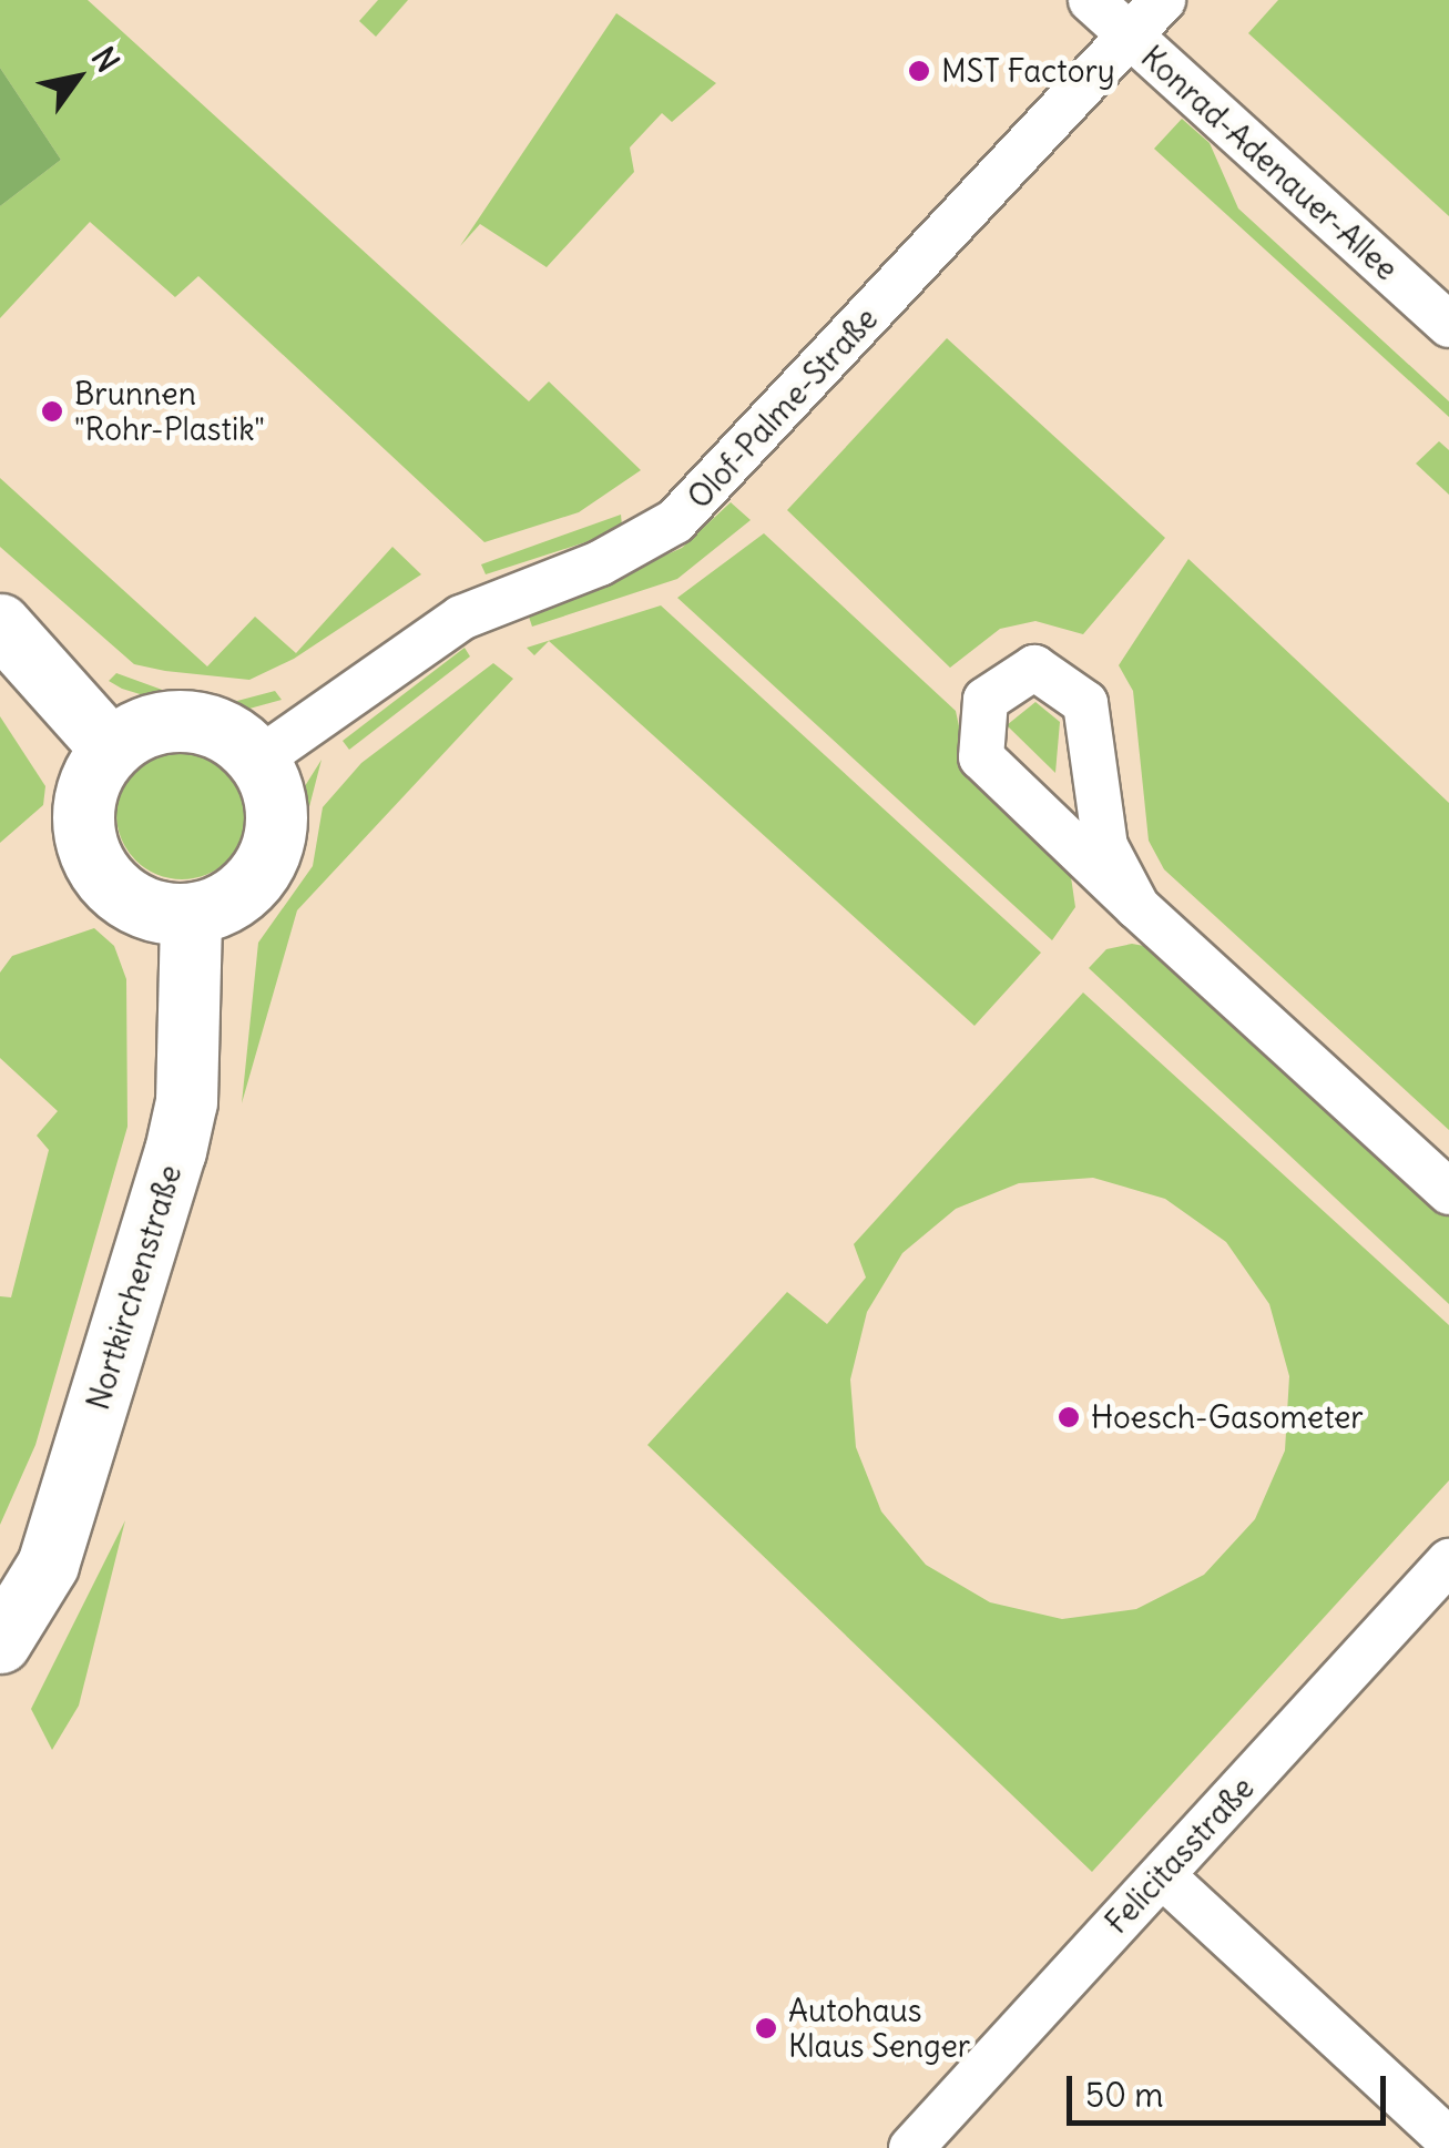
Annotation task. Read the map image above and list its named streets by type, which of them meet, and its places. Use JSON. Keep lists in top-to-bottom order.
{
  "streets": {
    "main road": ["Nortkirchenstraße"],
    "street": ["Konrad-Adenauer-Allee", "Olof-Palme-Straße", "Felicitasstraße"]
  },
  "crossings": [
    ["Konrad-Adenauer-Allee", "Olof-Palme-Straße"],
    ["Olof-Palme-Straße", "Nortkirchenstraße"]
  ],
  "places": [
    "MST Factory",
    "Brunnen \"Rohr-Plastik\"",
    "Hoesch-Gasometer",
    "Autohaus Klaus Senger"
  ],
  "scale_bar": "50 m",
  "north": "top right"
}
